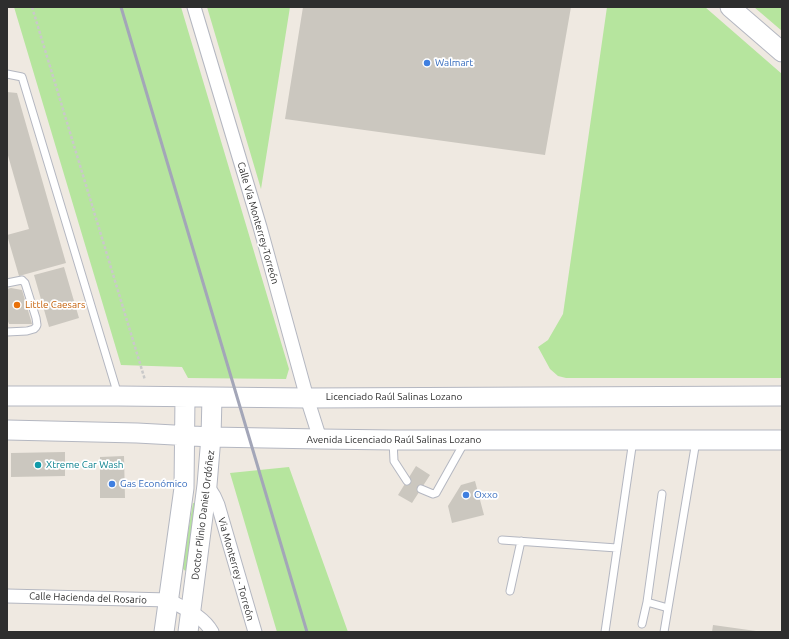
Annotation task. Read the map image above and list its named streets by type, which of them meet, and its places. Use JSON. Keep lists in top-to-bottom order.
{
  "streets": {
    "main road": ["Licenciado Raúl Salinas Lozano", "Avenida Licenciado Raúl Salinas Lozano", "Doctor Plinio Daniel Ordóñez"],
    "street": ["Calle Vía Monterrey-Torreón", "Via Monterrey - Torreón", "Calle Hacienda del Rosario"]
  },
  "crossings": [
    ["Calle Vía Monterrey-Torreón", "Licenciado Raúl Salinas Lozano"],
    ["Calle Vía Monterrey-Torreón", "Avenida Licenciado Raúl Salinas Lozano"],
    ["Licenciado Raúl Salinas Lozano", "Doctor Plinio Daniel Ordóñez"],
    ["Avenida Licenciado Raúl Salinas Lozano", "Doctor Plinio Daniel Ordóñez"],
    ["Doctor Plinio Daniel Ordóñez", "Via Monterrey - Torreón"]
  ],
  "places": [
    "Walmart",
    "Little Caesars",
    "Xtreme Car Wash",
    "Gas Económico",
    "Oxxo"
  ]
}
